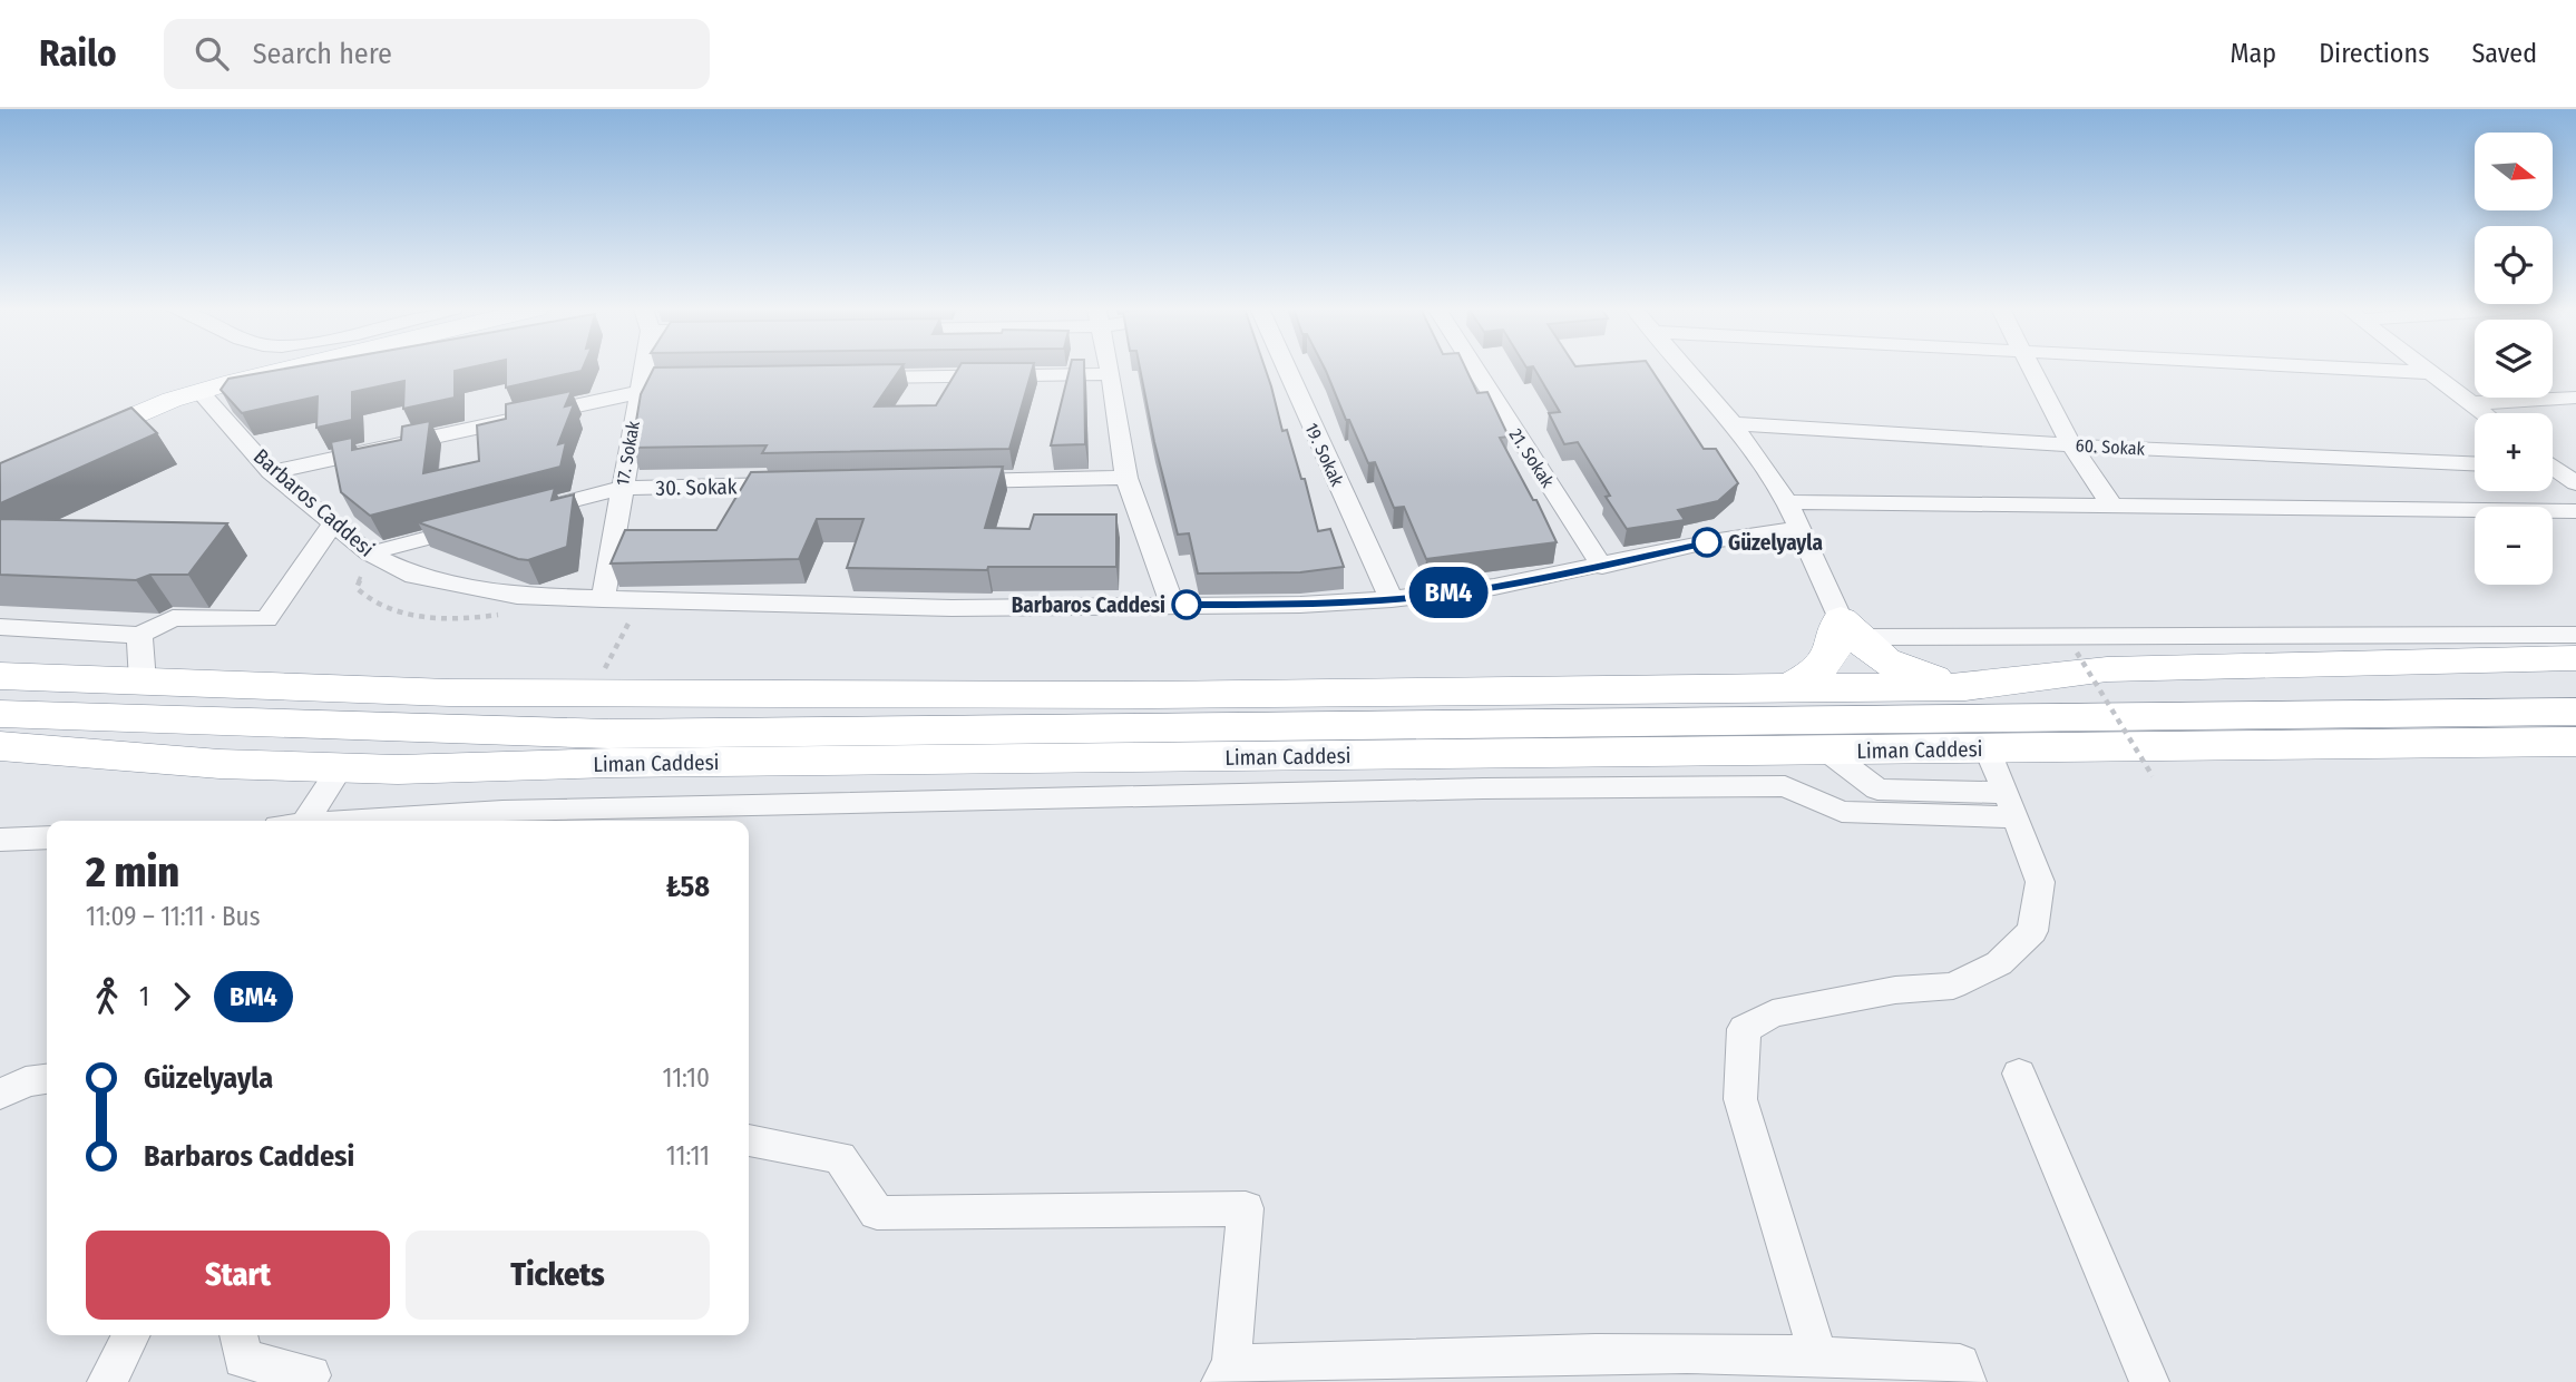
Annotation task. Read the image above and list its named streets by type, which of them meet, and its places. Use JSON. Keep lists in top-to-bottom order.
{
  "streets": {
    "highway": ["Liman Caddesi"],
    "street": [
      "60. Sokak",
      "17. Sokak",
      "19. Sokak",
      "21. Sokak",
      "30. Sokak",
      "Barbaros Caddesi"
    ]
  },
  "crossings": [
    ["17. Sokak", "30. Sokak"],
    ["17. Sokak", "Barbaros Caddesi"],
    ["19. Sokak", "Barbaros Caddesi"],
    ["21. Sokak", "Barbaros Caddesi"]
  ],
  "places": ["Güzelyayla", "Barbaros Caddesi"],
  "lines": ["bus line BM4"],
  "north": "right",
  "page": {
    "header": "Railo",
    "search": "Search here",
    "nav": ["Map", "Directions", "Saved"],
    "on_map": "BM4",
    "map_buttons": ["+", "−"],
    "heading": ["2 min", "11:09 – 11:11 · Bus", "₺58"],
    "legs": ["1", "BM4"],
    "list": [
      {
        "name": "Güzelyayla",
        "value": "11:10"
      },
      {
        "name": "Barbaros Caddesi",
        "value": "11:11"
      }
    ],
    "buttons": ["Start", "Tickets"]
  }
}
